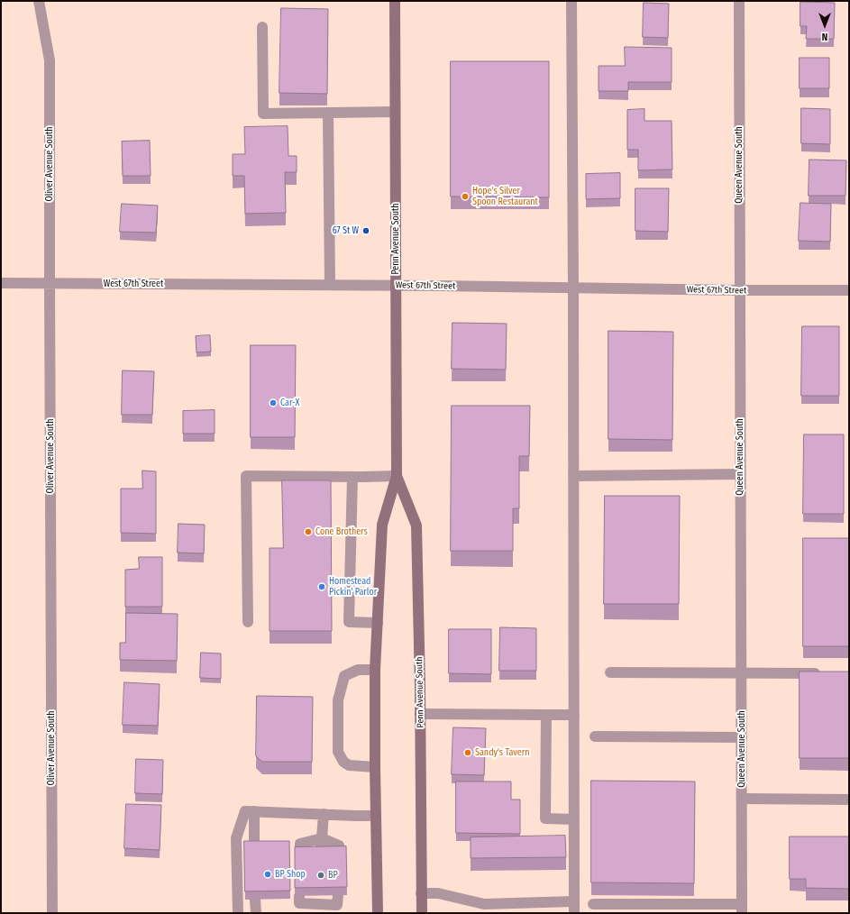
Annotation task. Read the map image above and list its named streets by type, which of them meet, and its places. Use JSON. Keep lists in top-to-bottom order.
{
  "streets": {
    "main road": ["Penn Avenue South"],
    "street": ["Oliver Avenue South", "Queen Avenue South", "West 67th Street"]
  },
  "crossings": [
    ["Oliver Avenue South", "West 67th Street"],
    ["Queen Avenue South", "West 67th Street"],
    ["Penn Avenue South", "West 67th Street"]
  ],
  "places": [
    "Hope's Silver Spoon Restaurant",
    "67 St W",
    "Car-X",
    "Cone Brothers",
    "Homestead Pickin' Parlor",
    "Sandy's Tavern",
    "BP Shop",
    "BP"
  ],
  "north": "bottom"
}
